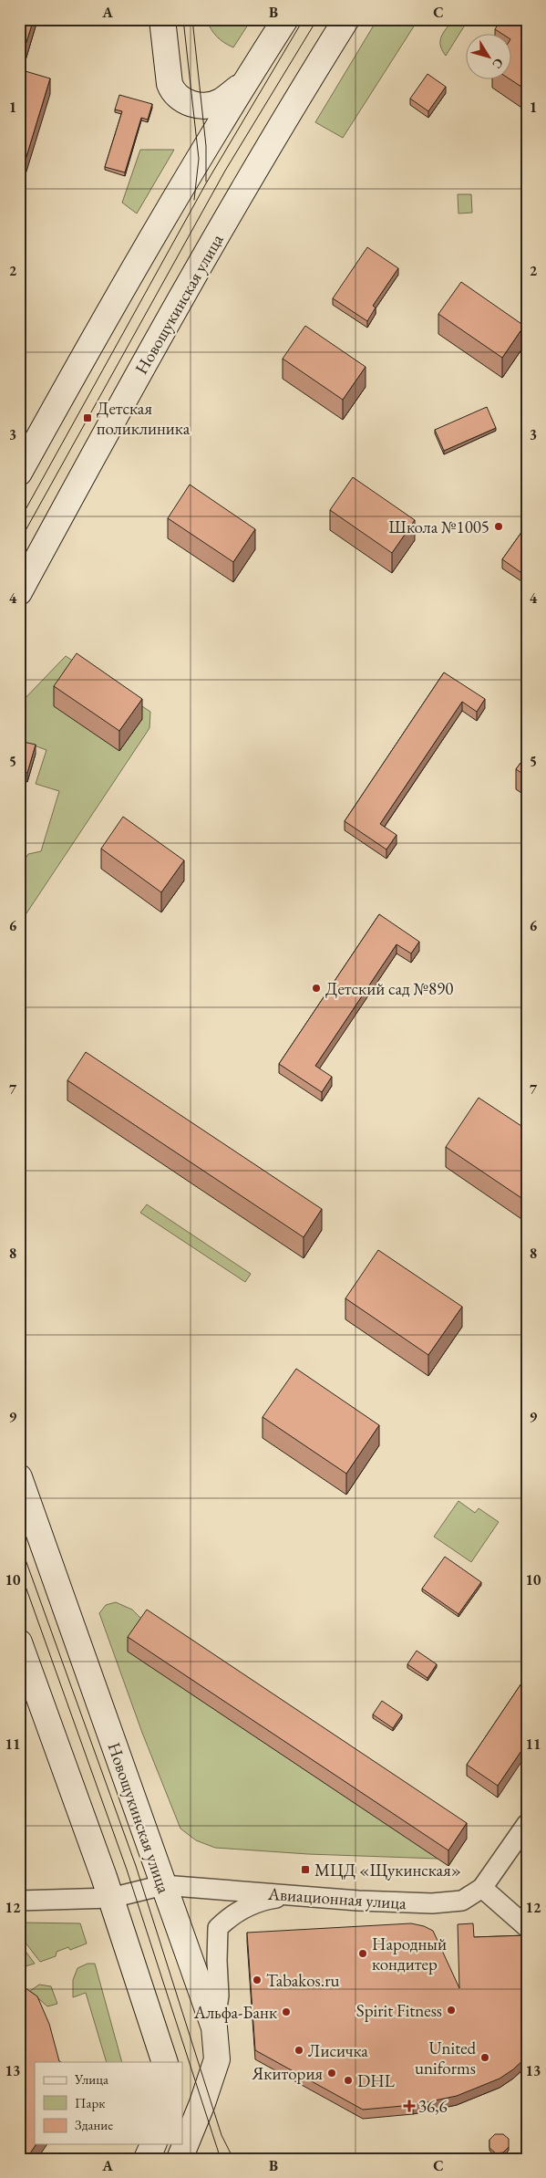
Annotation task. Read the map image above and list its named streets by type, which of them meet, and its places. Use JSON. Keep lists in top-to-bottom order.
{
  "streets": {
    "main road": ["Новощукинская улица"],
    "street": ["Авиационная улица"]
  },
  "crossings": [
    ["Новощукинская улица", "Авиационная улица"]
  ],
  "places": {
    "transit": ["Детская поликлиника", "МЦД «Щукинская»"],
    "other": [
      "Школа №1005",
      "Детский сад №890",
      "Народный кондитер",
      "Tabakos.ru",
      "Spirit Fitness",
      "Альфа-Банк",
      "Лисичка",
      "United uniforms",
      "Якитория",
      "DHL"
    ],
    "health": ["36,6"]
  },
  "legend": ["Улица", "Парк", "Здание"],
  "north": "bottom right",
  "grid": {
    "columns": ["A", "B", "C"],
    "rows": [
      "1",
      "2",
      "3",
      "4",
      "5",
      "6",
      "7",
      "8",
      "9",
      "10",
      "11",
      "12",
      "13"
    ]
  }
}
